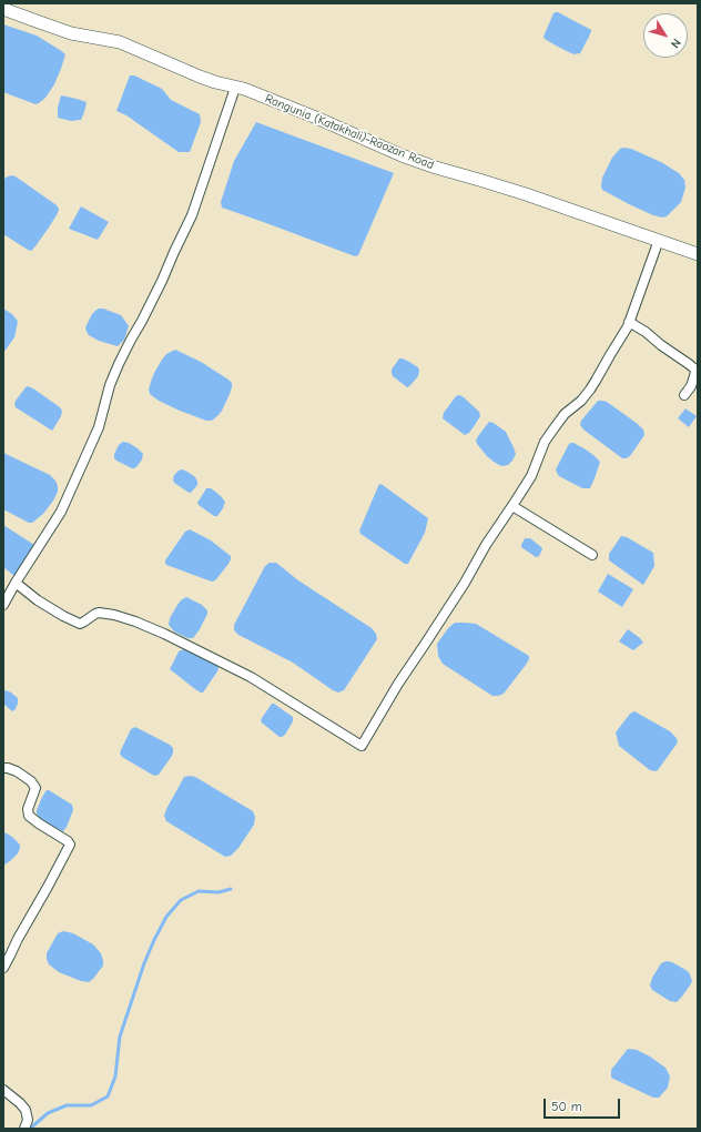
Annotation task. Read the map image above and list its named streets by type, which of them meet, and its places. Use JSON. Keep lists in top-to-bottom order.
{
  "streets": {
    "main road": ["Rangunia (Katakhali)-Raozan Road"]
  },
  "scale_bar": "50 m",
  "north": "bottom right"
}
